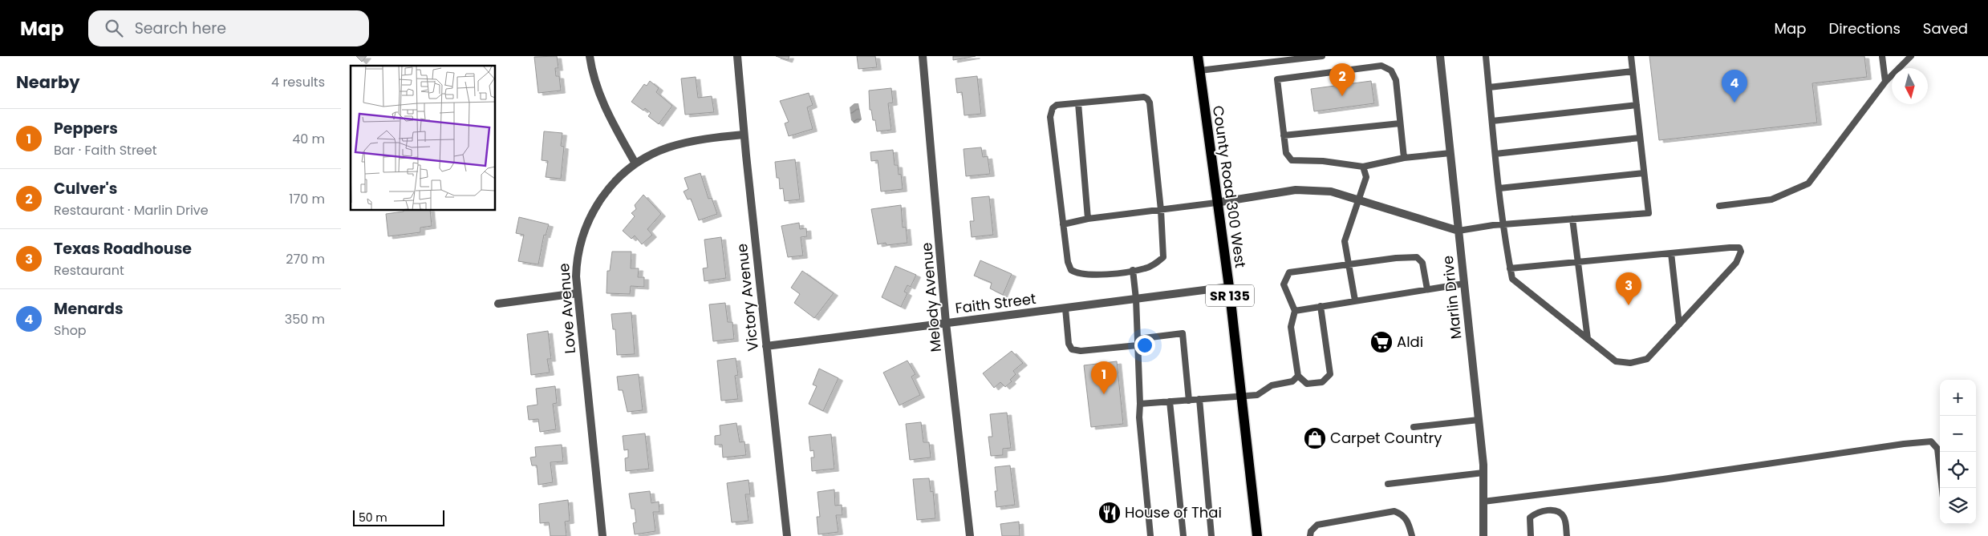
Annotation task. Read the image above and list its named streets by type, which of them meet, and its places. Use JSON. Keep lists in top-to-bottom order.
{
  "streets": {
    "main road": ["County Road 300 West", "SR 135"],
    "street": [
      "Victory Avenue",
      "Melody Avenue",
      "Marlin Drive",
      "Faith Street",
      "Love Avenue"
    ]
  },
  "crossings": [
    ["County Road 300 West", "Faith Street"],
    ["Victory Avenue", "Faith Street"],
    ["Victory Avenue", "Love Avenue"],
    ["Melody Avenue", "Faith Street"]
  ],
  "places": {
    "supermarket": ["Aldi"],
    "shop": ["Carpet Country"],
    "restaurant": ["House of Thai"]
  },
  "scale_bar": "50 m",
  "north": "bottom",
  "page": {
    "header": "Map",
    "search": "Search here",
    "nav": ["Map", "Directions", "Saved"],
    "heading": ["Nearby", "4 results"],
    "pins": [
      "2",
      "4",
      "3",
      "1"
    ],
    "list": [
      {
        "mark": "1",
        "name": "Peppers",
        "note": "Bar · Faith Street",
        "value": "40 m"
      },
      {
        "mark": "2",
        "name": "Culver's",
        "note": "Restaurant · Marlin Drive",
        "value": "170 m"
      },
      {
        "mark": "3",
        "name": "Texas Roadhouse",
        "note": "Restaurant",
        "value": "270 m"
      },
      {
        "mark": "4",
        "name": "Menards",
        "note": "Shop",
        "value": "350 m"
      }
    ],
    "map_buttons": ["+", "−"],
    "scale": "50 m"
  }
}
